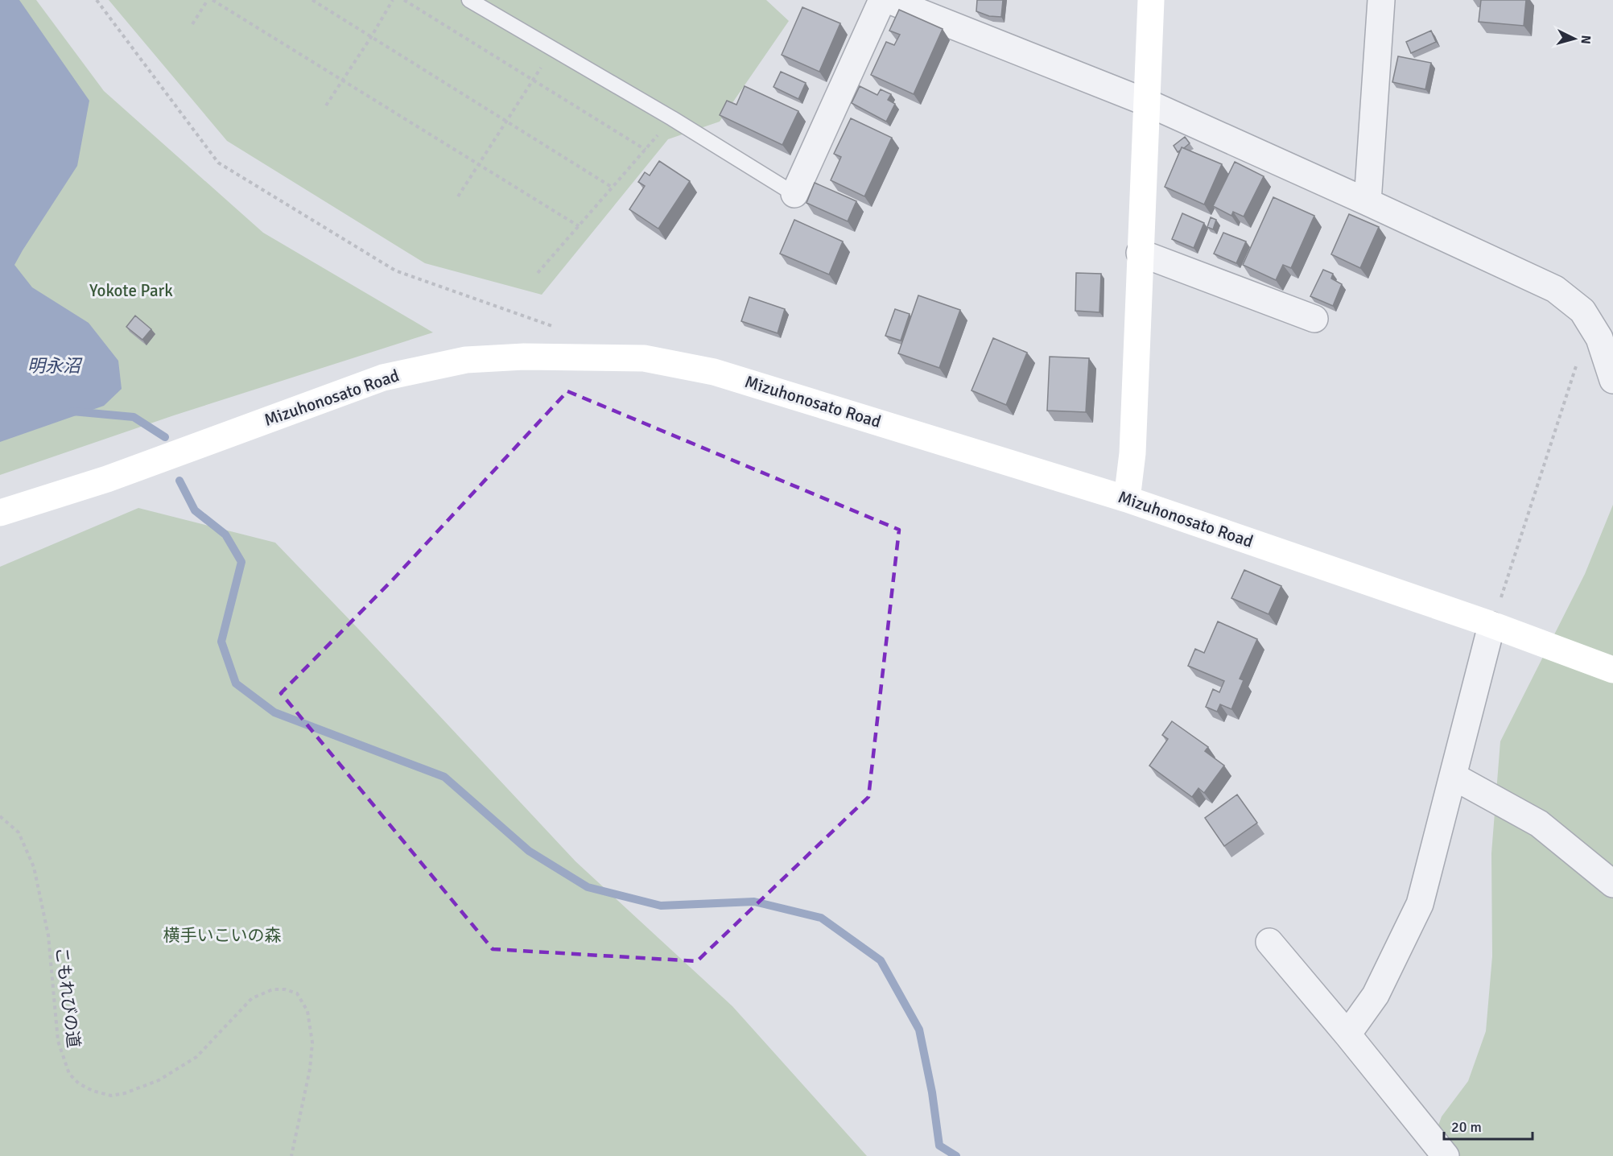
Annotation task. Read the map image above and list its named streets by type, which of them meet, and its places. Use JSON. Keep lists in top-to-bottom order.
{
  "streets": {
    "street": ["Mizuhonosato Road"],
    "path": ["こもれびの道"]
  },
  "water": ["明永沼"],
  "parks": ["Yokote Park", "横手いこいの森"],
  "scale_bar": "20 m",
  "north": "right"
}
